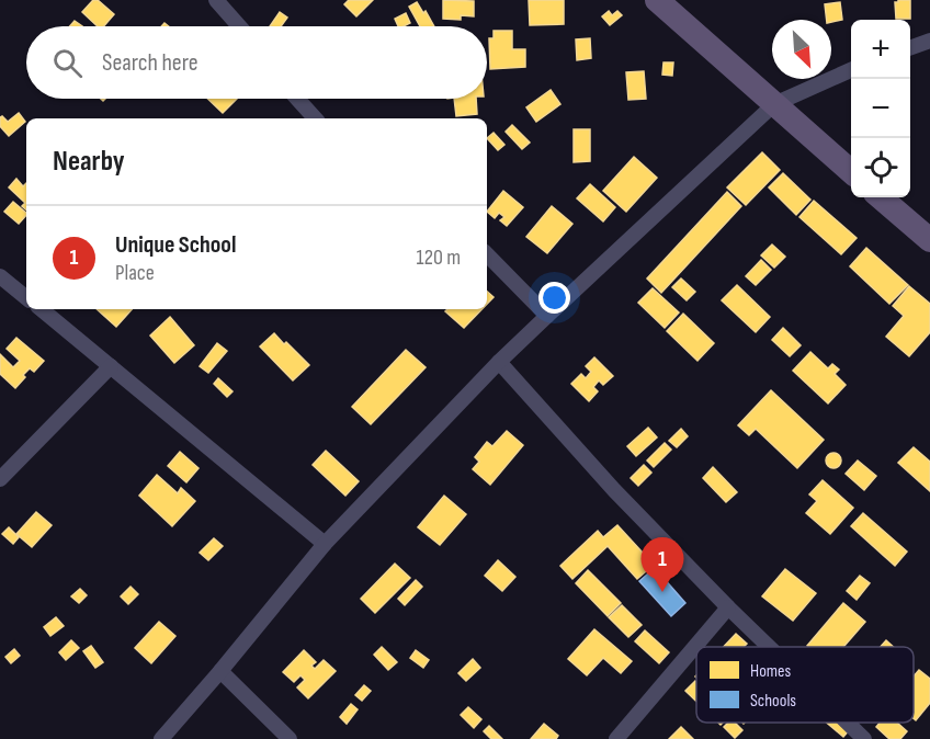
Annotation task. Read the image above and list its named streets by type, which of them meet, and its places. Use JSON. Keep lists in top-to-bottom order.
{
  "legend": ["Homes", "Schools"],
  "north": "bottom right",
  "page": {
    "map_buttons": ["+", "−"],
    "search": "Search here",
    "heading": "Nearby",
    "list": [
      {
        "mark": "1",
        "name": "Unique School",
        "note": "Place",
        "value": "120 m"
      }
    ],
    "pins": "1"
  }
}
